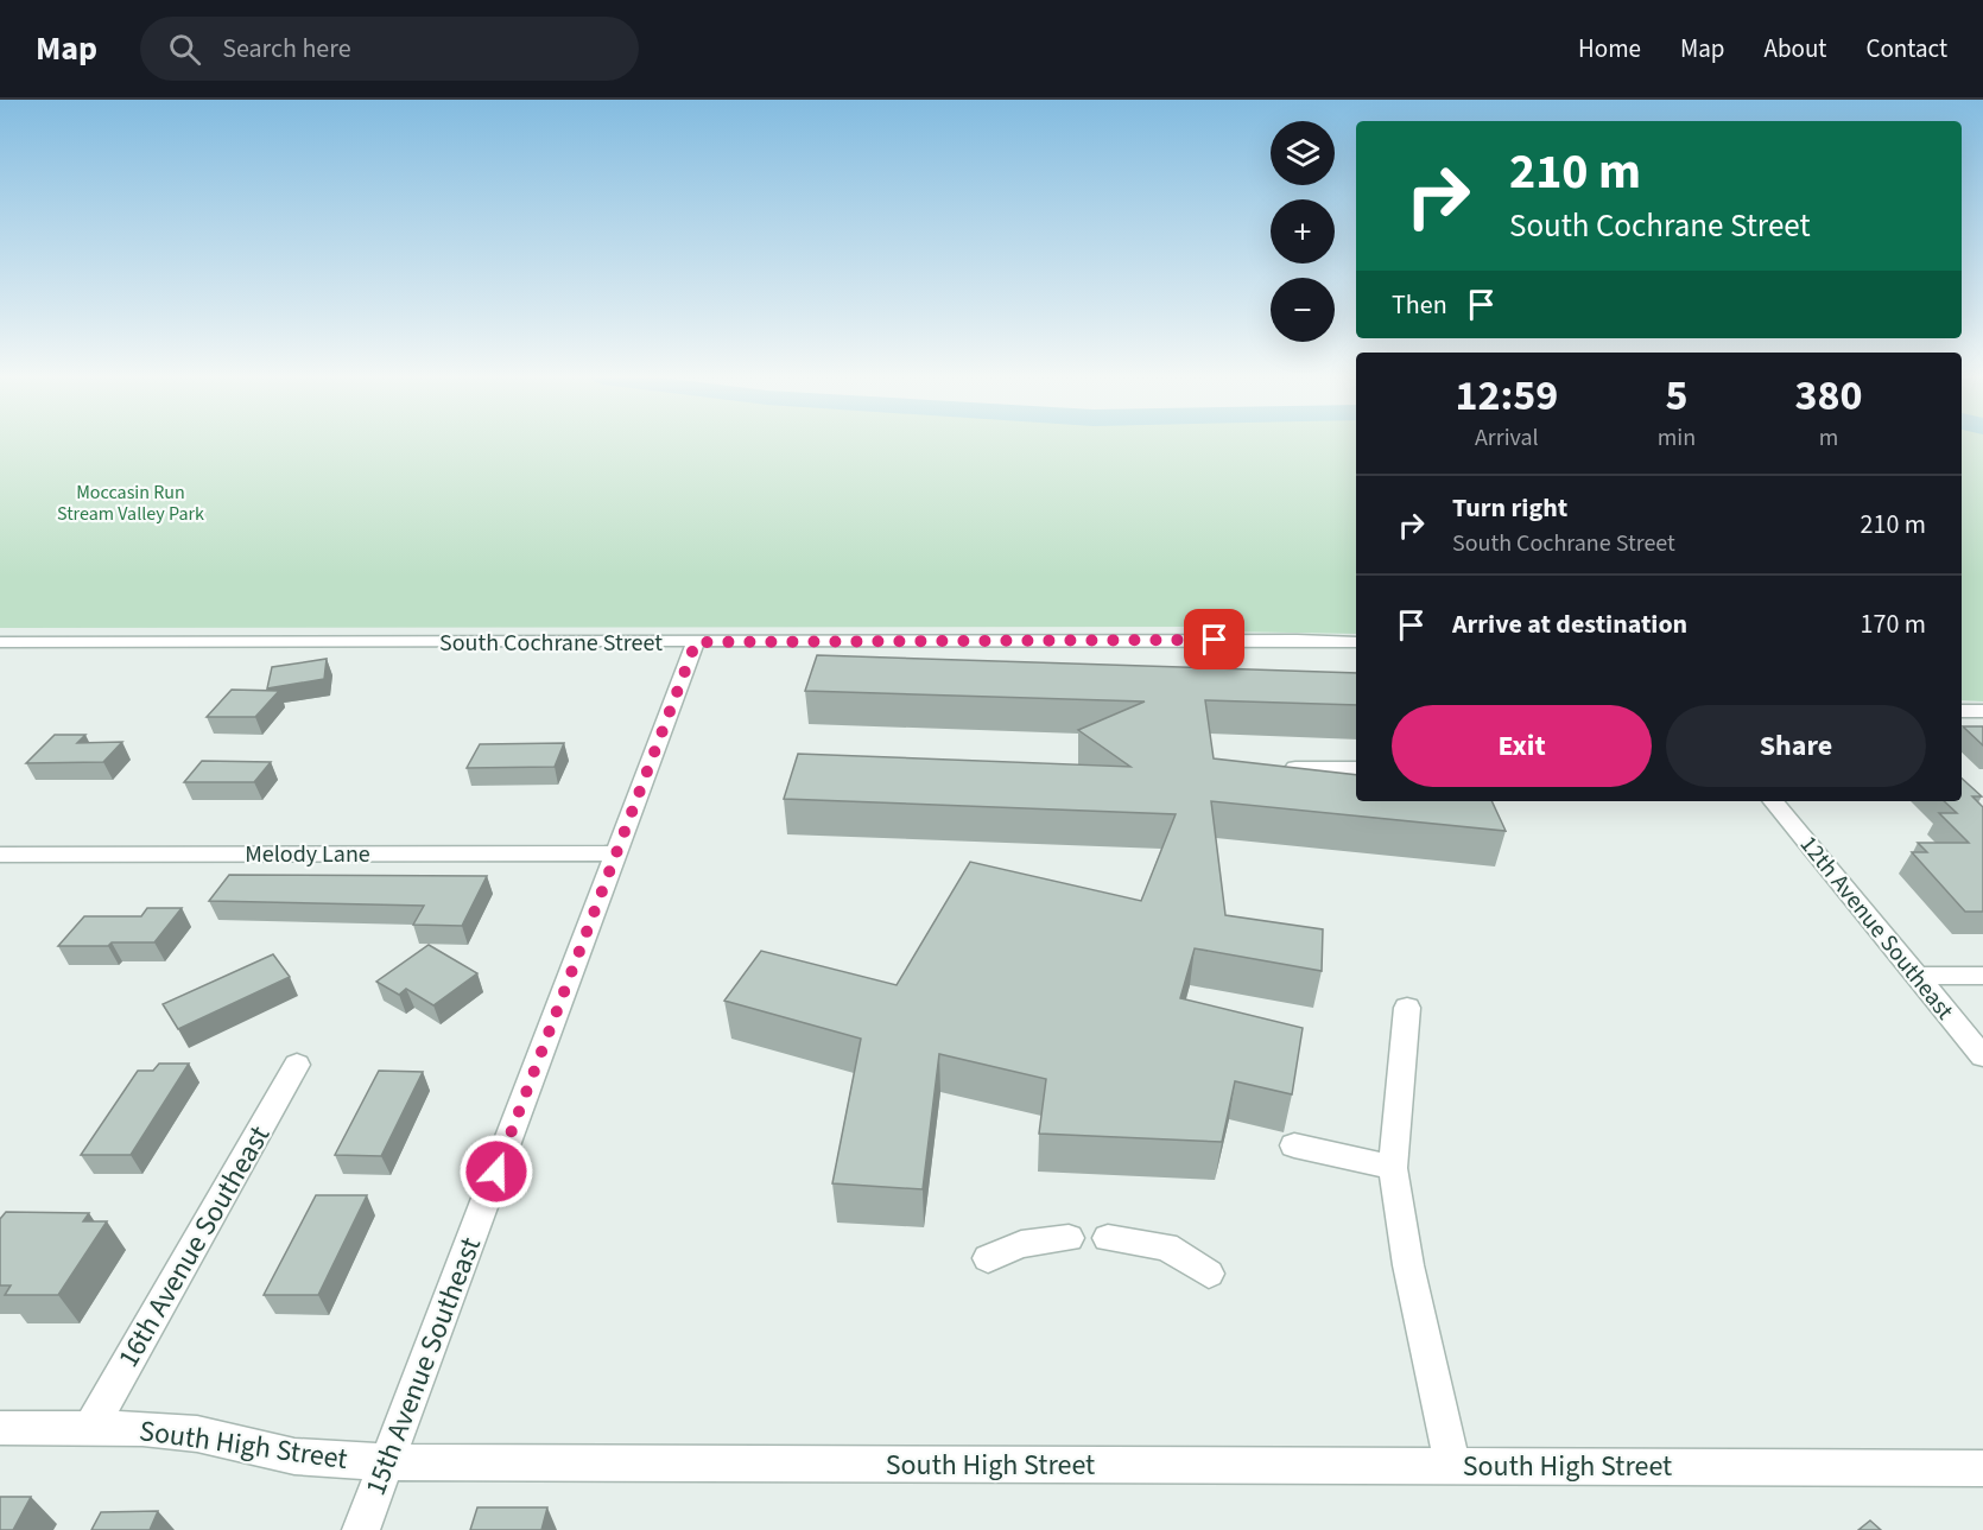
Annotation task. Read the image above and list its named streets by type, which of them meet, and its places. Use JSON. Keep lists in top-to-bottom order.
{
  "streets": {
    "street": [
      "South Cochrane Street",
      "Melody Lane",
      "12th Avenue Southeast",
      "16th Avenue Southeast",
      "15th Avenue Southeast",
      "South High Street"
    ]
  },
  "crossings": [
    ["South Cochrane Street", "15th Avenue Southeast"],
    ["Melody Lane", "15th Avenue Southeast"],
    ["16th Avenue Southeast", "South High Street"],
    ["15th Avenue Southeast", "South High Street"]
  ],
  "parks": ["Moccasin Run Stream Valley Park"],
  "page": {
    "header": "Map",
    "search": "Search here",
    "nav": [
      "Home",
      "Map",
      "About",
      "Contact"
    ],
    "map_buttons": ["+", "−"],
    "turn": ["210 m", "South Cochrane Street"],
    "then": "Then",
    "eta": [
      "12:59",
      "Arrival",
      "5",
      "min",
      "380",
      "m"
    ],
    "list": [
      {
        "name": "Turn right",
        "note": "South Cochrane Street",
        "value": "210 m"
      },
      {
        "name": "Arrive at destination",
        "value": "170 m"
      }
    ],
    "buttons": ["Exit", "Share"]
  }
}
